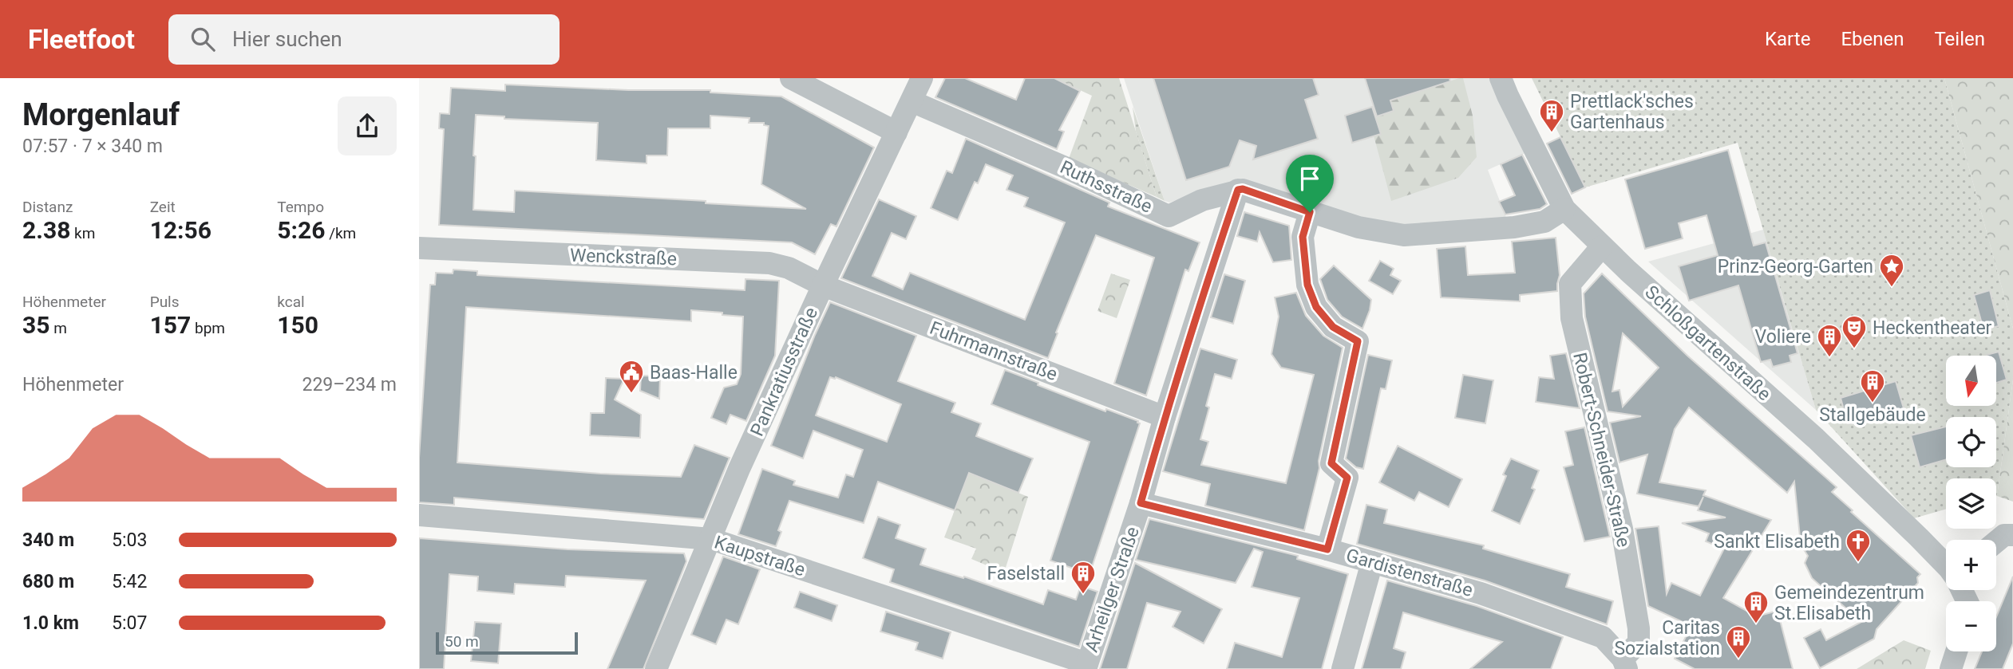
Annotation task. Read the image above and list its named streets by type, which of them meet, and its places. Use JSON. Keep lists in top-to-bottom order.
{
  "streets": {
    "street": [
      "Ruthsstraße",
      "Wenckstraße",
      "Schloßgartenstraße",
      "Fuhrmannstraße",
      "Pankratiusstraße",
      "Robert-Schneider-Straße",
      "Kaupstraße",
      "Gardistenstraße",
      "Arheilger Straße"
    ]
  },
  "crossings": [
    ["Ruthsstraße", "Pankratiusstraße"],
    ["Ruthsstraße", "Arheilger Straße"],
    ["Wenckstraße", "Fuhrmannstraße"],
    ["Wenckstraße", "Pankratiusstraße"],
    ["Schloßgartenstraße", "Robert-Schneider-Straße"],
    ["Fuhrmannstraße", "Pankratiusstraße"],
    ["Fuhrmannstraße", "Arheilger Straße"],
    ["Pankratiusstraße", "Kaupstraße"],
    ["Robert-Schneider-Straße", "Gardistenstraße"],
    ["Kaupstraße", "Arheilger Straße"],
    ["Gardistenstraße", "Arheilger Straße"]
  ],
  "places": {
    "building": [
      "Prettlack'sches Gartenhaus",
      "Voliere",
      "Stallgebäude",
      "Faselstall",
      "Gemeindezentrum St.Elisabeth",
      "Caritas Sozialstation"
    ],
    "place": ["Prinz-Georg-Garten"],
    "theatre": ["Heckentheater"],
    "public building": ["Baas-Halle"],
    "church": ["Sankt Elisabeth"]
  },
  "scale_bar": "50 m",
  "north": "bottom",
  "page": {
    "header": "Fleetfoot",
    "search": "Hier suchen",
    "nav": ["Karte", "Ebenen", "Teilen"],
    "heading": ["Morgenlauf", "07:57 · 7 × 340 m"],
    "stats": [
      ["Distanz", "2.38 km"],
      ["Zeit", "12:56"],
      ["Tempo", "5:26 /km"],
      ["Höhenmeter", "35 m"],
      ["Puls", "157 bpm"],
      ["kcal", "150"]
    ],
    "map_buttons": ["+", "−"],
    "chart": ["Höhenmeter", "229–234 m"],
    "list": [
      {
        "name": "340 m",
        "note": "5:03"
      },
      {
        "name": "680 m",
        "note": "5:42"
      },
      {
        "name": "1.0 km",
        "note": "5:07"
      }
    ],
    "scale": "50 m"
  }
}
